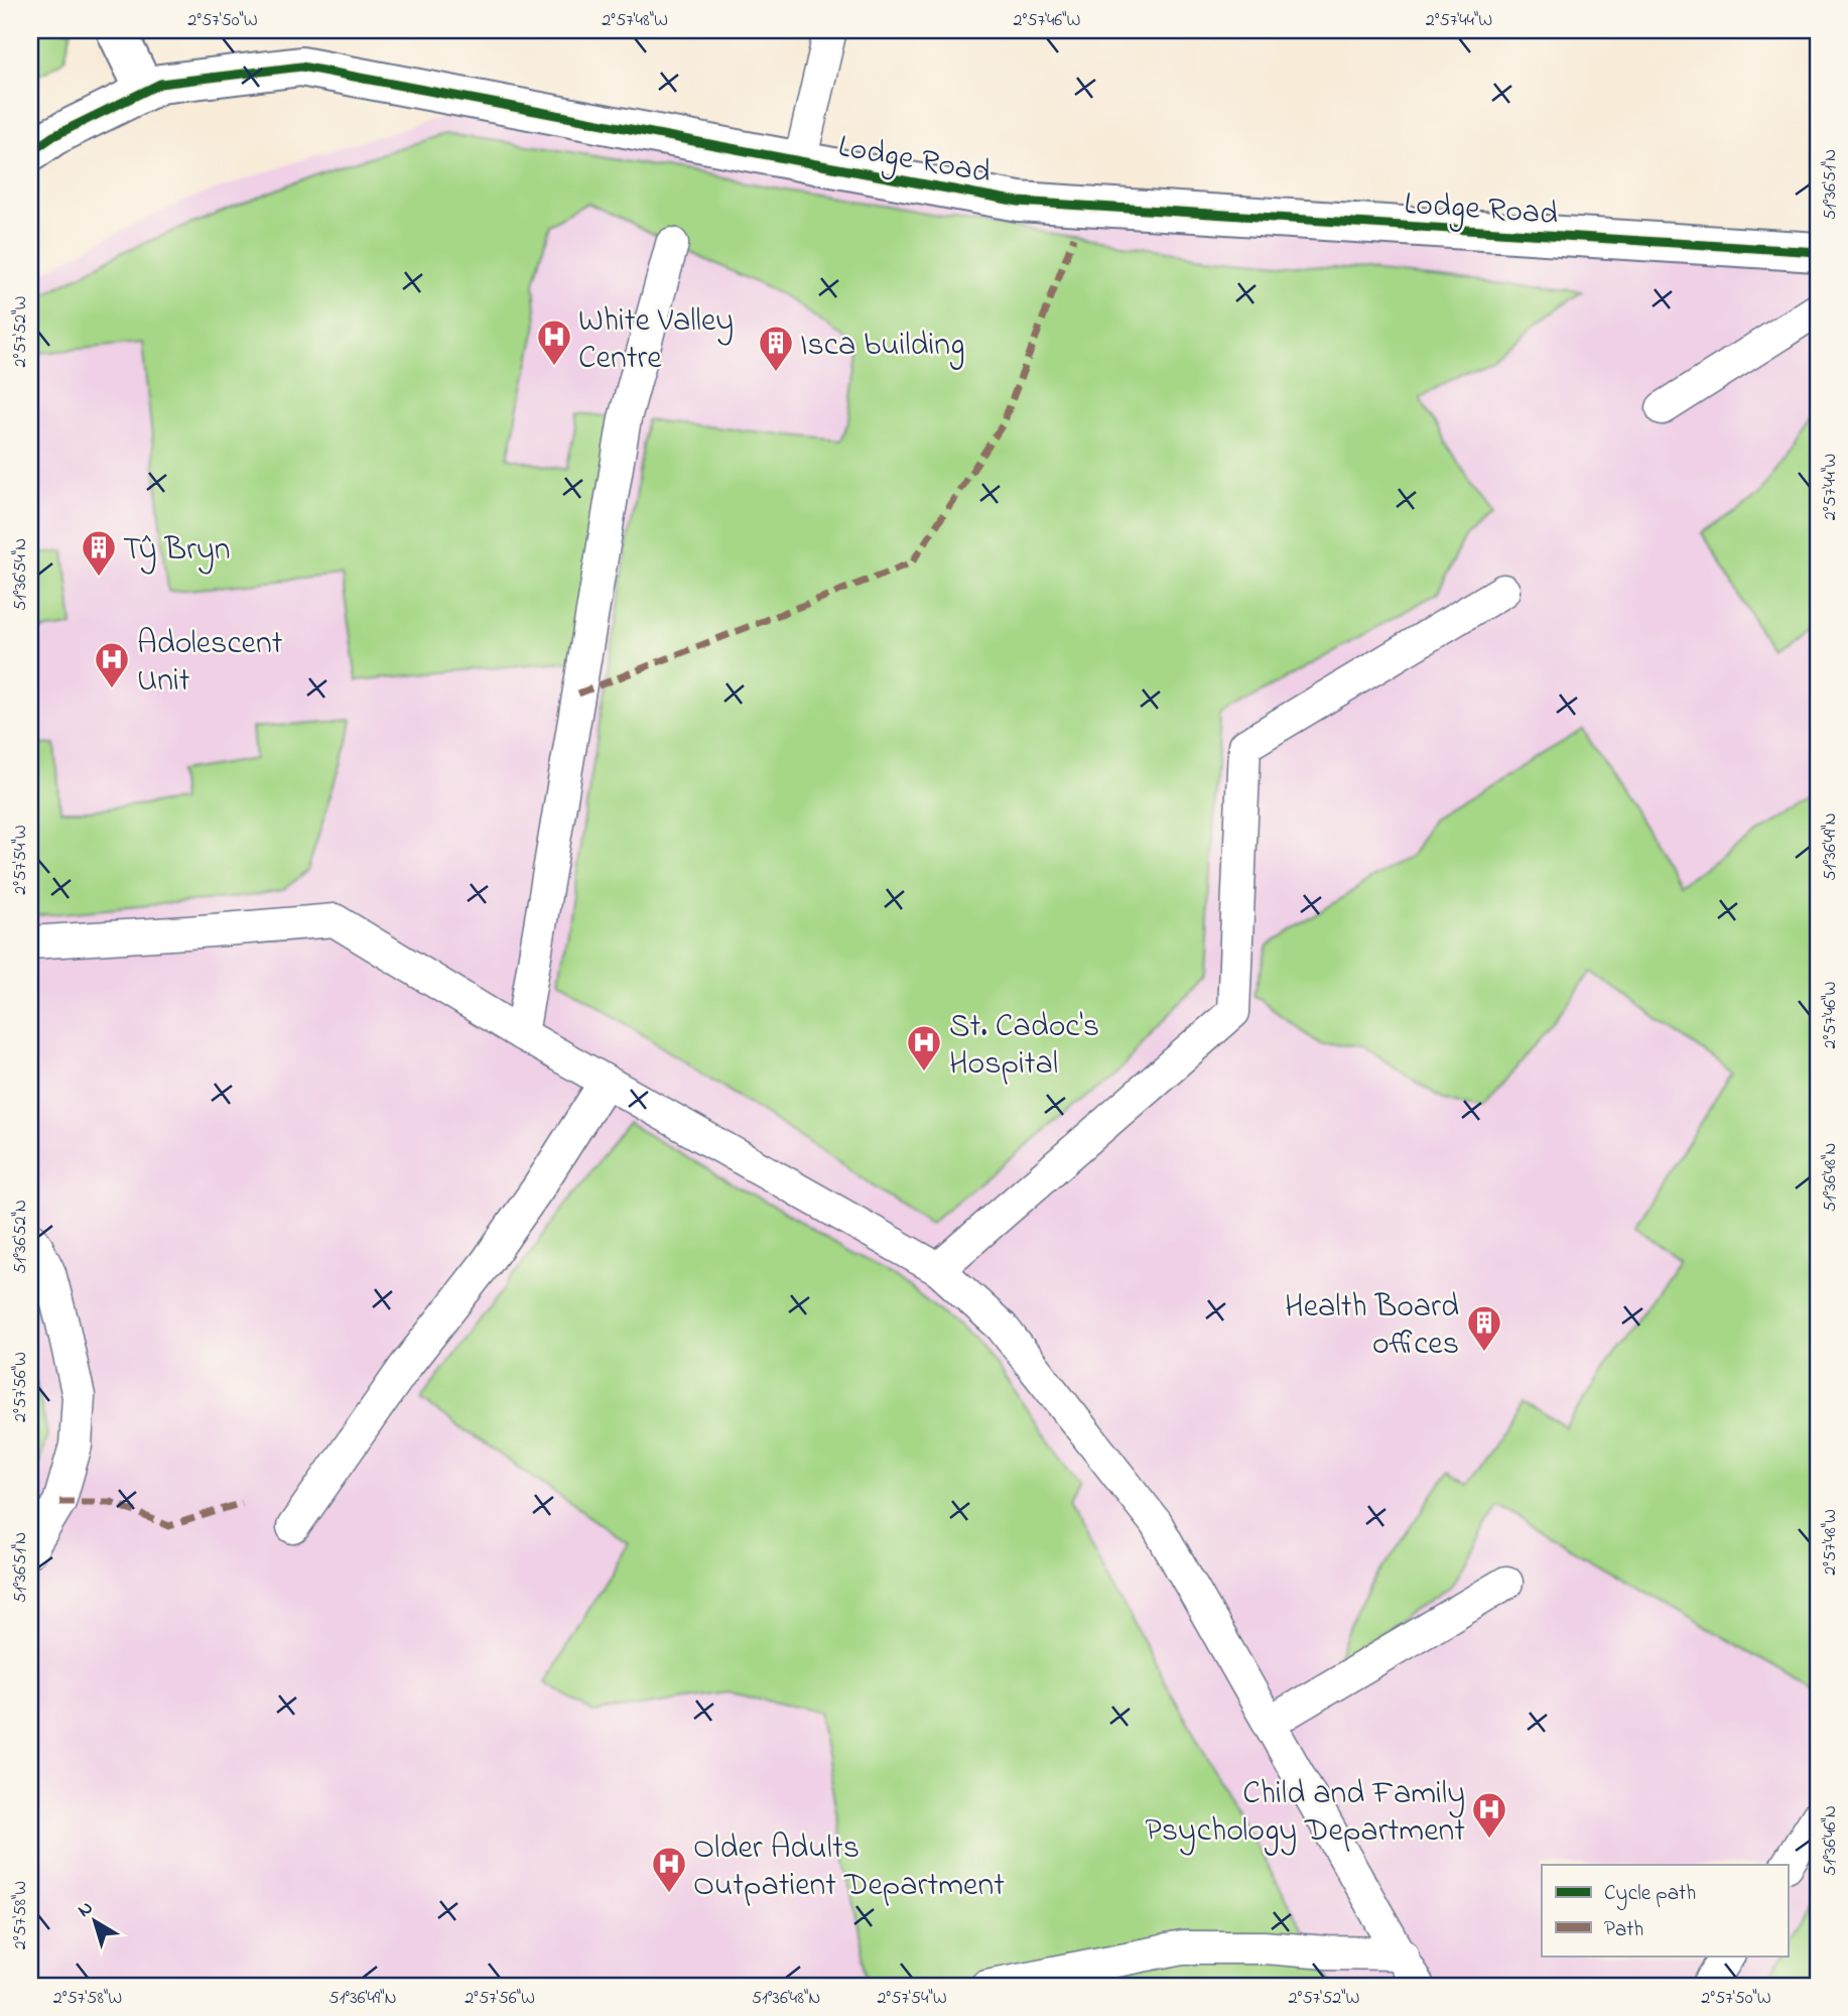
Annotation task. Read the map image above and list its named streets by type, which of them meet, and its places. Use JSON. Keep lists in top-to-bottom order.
{
  "streets": {
    "street": ["Lodge Road"]
  },
  "places": {
    "hospital": [
      "White Valley Centre",
      "Adolescent Unit",
      "St. Cadoc's Hospital",
      "Child and Family Psychology Department",
      "Older Adults Outpatient Department"
    ],
    "building": ["Isca building", "Tŷ Bryn", "Health Board offices"]
  },
  "legend": ["Cycle path", "Path"],
  "north": "top left",
  "coordinates": [
    "2°57'50\"W",
    "2°57'48\"W",
    "2°57'46\"W",
    "2°57'44\"W",
    "51°36'51\"N",
    "2°57'52\"W",
    "51°36'54\"N",
    "51°36'49\"N",
    "2°57'54\"W",
    "51°36'48\"N",
    "51°36'52\"N",
    "2°57'56\"W",
    "51°36'46\"N",
    "2°57'58\"W"
  ]
}
